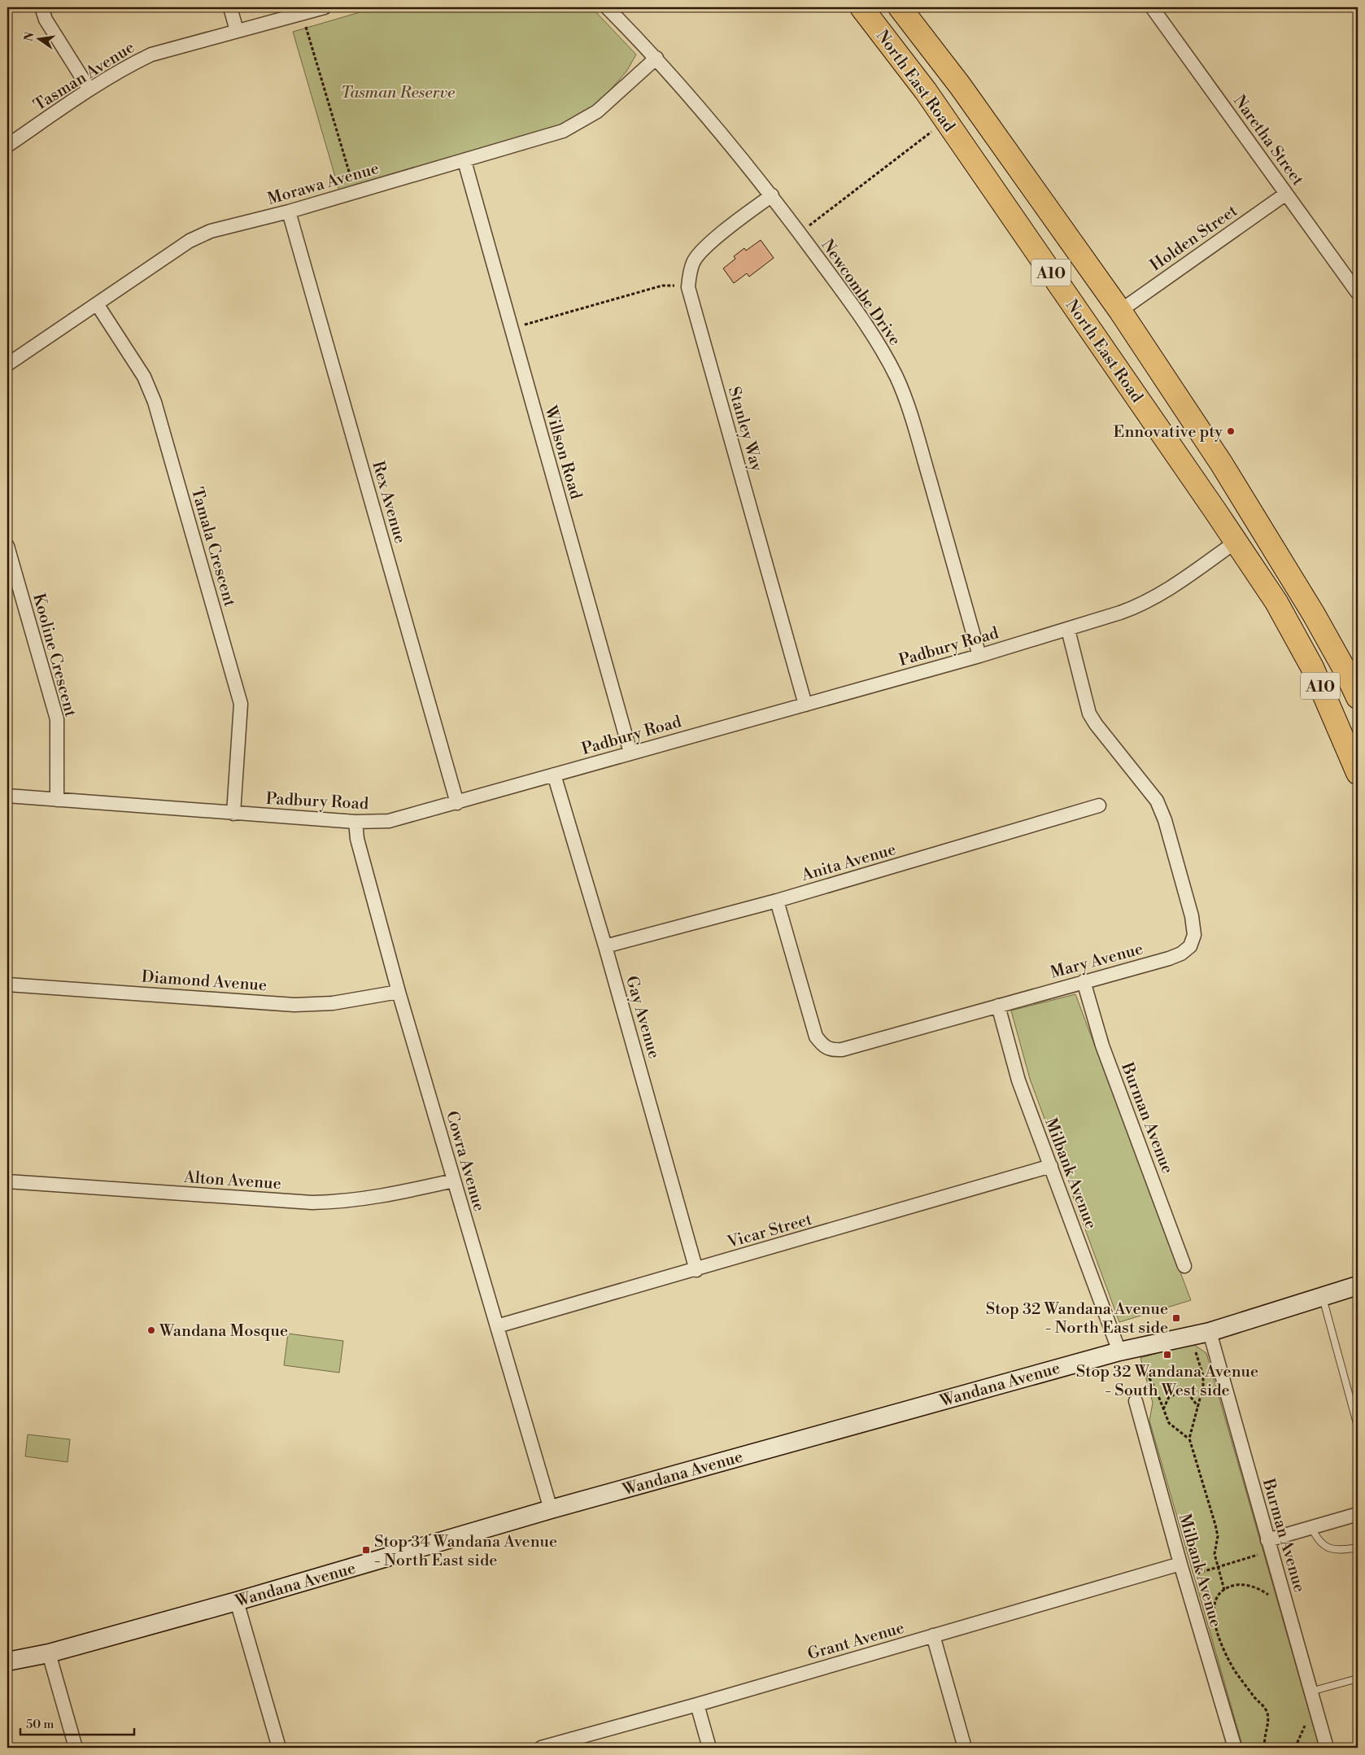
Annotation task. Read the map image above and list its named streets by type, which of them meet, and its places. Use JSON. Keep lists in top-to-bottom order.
{
  "streets": {
    "highway": ["North East Road", "A10"],
    "street": [
      "Tasman Avenue",
      "Naretha Street",
      "Morawa Avenue",
      "Holden Street",
      "Newcombe Drive",
      "Stanley Way",
      "Willson Road",
      "Rex Avenue",
      "Tamala Crescent",
      "Padbury Road",
      "Kooline Crescent",
      "Anita Avenue",
      "Mary Avenue",
      "Diamond Avenue",
      "Gay Avenue",
      "Burman Avenue",
      "Cowra Avenue",
      "Milbank Avenue",
      "Alton Avenue",
      "Vicar Street",
      "Wandana Avenue",
      "Grant Avenue"
    ]
  },
  "crossings": [
    ["North East Road", "Holden Street"],
    ["North East Road", "Padbury Road"],
    ["Naretha Street", "Holden Street"],
    ["Morawa Avenue", "Newcombe Drive"],
    ["Morawa Avenue", "Willson Road"],
    ["Morawa Avenue", "Rex Avenue"],
    ["Morawa Avenue", "Tamala Crescent"],
    ["Newcombe Drive", "Stanley Way"],
    ["Newcombe Drive", "Padbury Road"],
    ["Stanley Way", "Padbury Road"],
    ["Willson Road", "Padbury Road"],
    ["Rex Avenue", "Padbury Road"],
    ["Tamala Crescent", "Padbury Road"],
    ["Padbury Road", "Kooline Crescent"],
    ["Padbury Road", "Mary Avenue"],
    ["Padbury Road", "Gay Avenue"],
    ["Padbury Road", "Cowra Avenue"],
    ["Anita Avenue", "Mary Avenue"],
    ["Anita Avenue", "Gay Avenue"],
    ["Mary Avenue", "Burman Avenue"],
    ["Mary Avenue", "Milbank Avenue"],
    ["Diamond Avenue", "Cowra Avenue"],
    ["Gay Avenue", "Vicar Street"],
    ["Burman Avenue", "Wandana Avenue"],
    ["Cowra Avenue", "Alton Avenue"],
    ["Cowra Avenue", "Vicar Street"],
    ["Cowra Avenue", "Wandana Avenue"],
    ["Milbank Avenue", "Vicar Street"],
    ["Milbank Avenue", "Wandana Avenue"],
    ["Milbank Avenue", "Grant Avenue"]
  ],
  "parks": ["Tasman Reserve"],
  "places": {
    "other": ["Ennovative pty", "Wandana Mosque"],
    "transit": ["Stop 32 Wandana Avenue - North East side", "Stop 32 Wandana Avenue - South West side", "Stop 34 Wandana Avenue - North East side"]
  },
  "scale_bar": "50 m",
  "north": "left"
}
